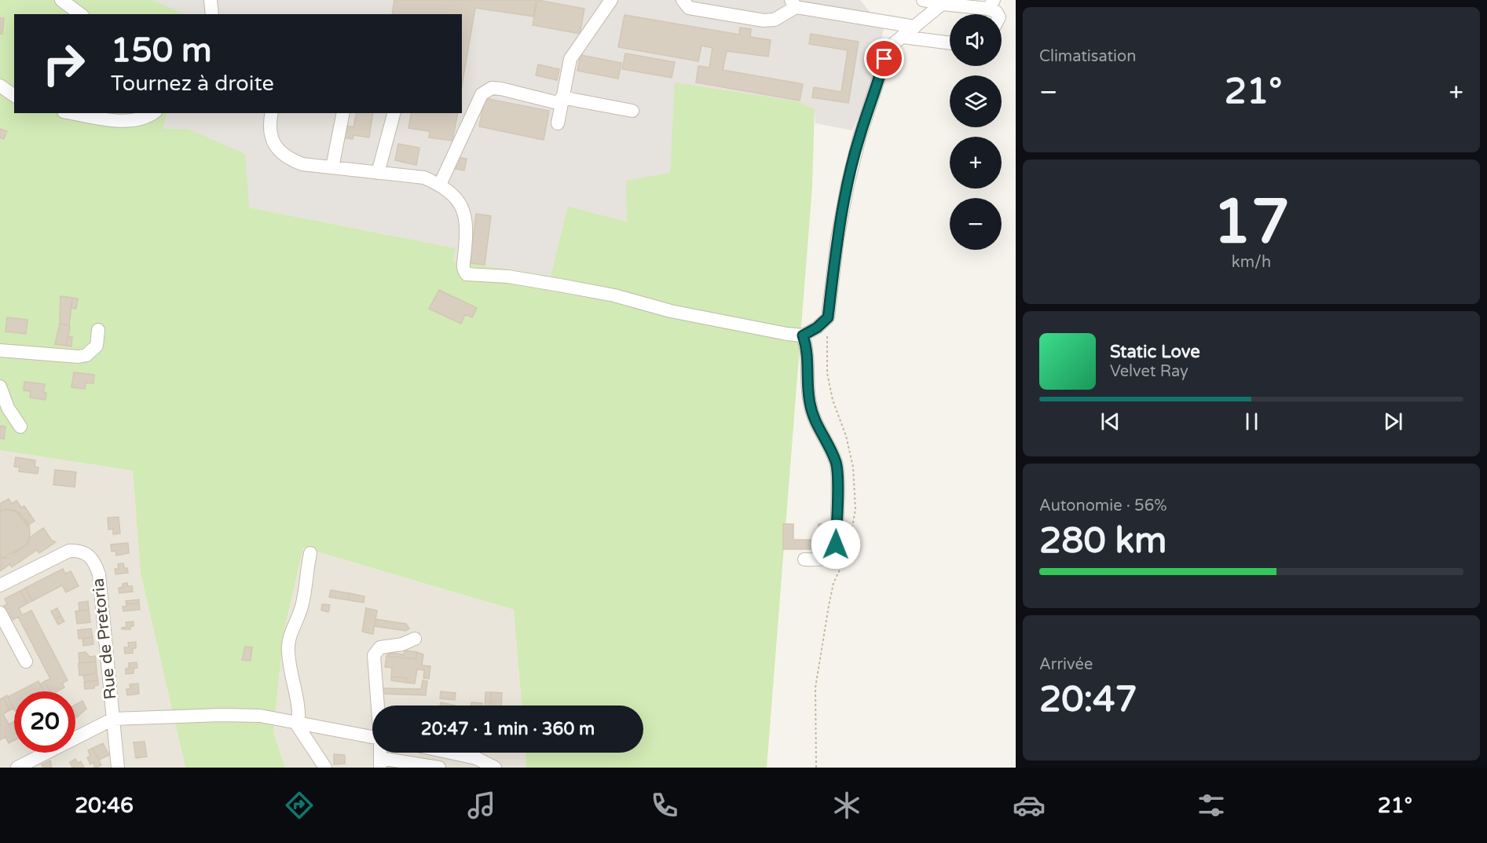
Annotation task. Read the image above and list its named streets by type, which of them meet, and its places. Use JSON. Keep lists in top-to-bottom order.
{
  "streets": {
    "street": ["Rue de Pretoria"]
  },
  "page": {
    "tile": [
      "Climatisation",
      ["17", "km/h"],
      ["Autonomie · 56%", "280 km"],
      ["Arrivée", "20:47"]
    ],
    "map_buttons": ["+", "−"],
    "turn": ["150 m", "Tournez à droite"],
    "heat": ["−", "21°", "+"],
    "song": ["Static Love", "Velvet Ray"],
    "limit": "20",
    "trip": "20:47 · 1 min · 360 m",
    "tabs": ["20:46", "21°"]
  }
}
